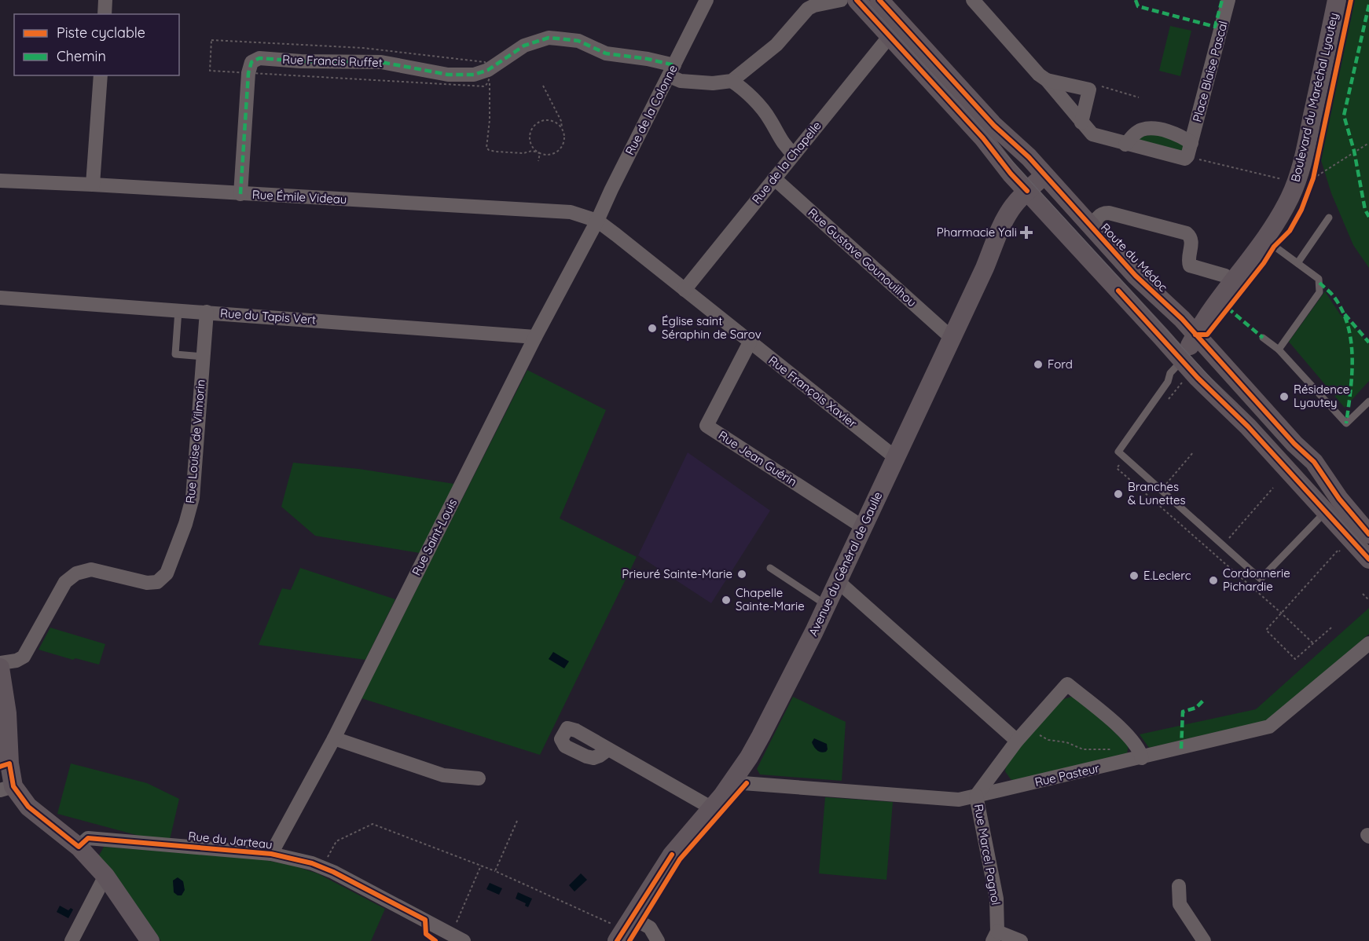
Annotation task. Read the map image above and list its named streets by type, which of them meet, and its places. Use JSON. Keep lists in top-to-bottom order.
{
  "streets": {
    "main road": ["Boulevard du Maréchal Lyautey", "Route du Médoc", "Avenue du Général de Gaulle"],
    "street": [
      "Rue Francis Ruffet",
      "Place Blaise Pascal",
      "Rue de la Colonne",
      "Rue de la Chapelle",
      "Rue Émile Videau",
      "Rue Gustave Gounouilhou",
      "Rue du Tapis Vert",
      "Rue François Xavier",
      "Rue Louise de Vilmorin",
      "Rue Jean Guérin",
      "Rue Saint-Louis",
      "Rue Pasteur",
      "Rue du Jarteau",
      "Rue Marcel Pagnol"
    ]
  },
  "crossings": [
    ["Rue Francis Ruffet", "Rue de la Colonne"],
    ["Rue Francis Ruffet", "Rue Émile Videau"],
    ["Boulevard du Maréchal Lyautey", "Route du Médoc"],
    ["Rue de la Colonne", "Rue Émile Videau"],
    ["Rue de la Colonne", "Rue François Xavier"],
    ["Rue de la Colonne", "Rue Saint-Louis"],
    ["Rue de la Chapelle", "Rue Gustave Gounouilhou"],
    ["Rue de la Chapelle", "Rue François Xavier"],
    ["Rue Émile Videau", "Rue François Xavier"],
    ["Rue Émile Videau", "Rue Saint-Louis"],
    ["Rue Gustave Gounouilhou", "Avenue du Général de Gaulle"],
    ["Route du Médoc", "Avenue du Général de Gaulle"],
    ["Rue du Tapis Vert", "Rue Louise de Vilmorin"],
    ["Rue du Tapis Vert", "Rue Saint-Louis"],
    ["Rue François Xavier", "Rue Jean Guérin"],
    ["Rue François Xavier", "Rue Saint-Louis"],
    ["Rue François Xavier", "Avenue du Général de Gaulle"],
    ["Rue Jean Guérin", "Avenue du Général de Gaulle"],
    ["Rue Saint-Louis", "Rue du Jarteau"],
    ["Avenue du Général de Gaulle", "Rue Pasteur"],
    ["Rue Pasteur", "Rue Marcel Pagnol"]
  ],
  "places": {
    "health": ["Pharmacie Yali"],
    "other": [
      "Église saint Séraphin de Sarov",
      "Ford",
      "Résidence Lyautey",
      "Branches & Lunettes",
      "Prieuré Sainte-Marie",
      "E.Leclerc",
      "Cordonnerie Pichardie",
      "Chapelle Sainte-Marie"
    ]
  },
  "legend": ["Piste cyclable", "Chemin"]
}
